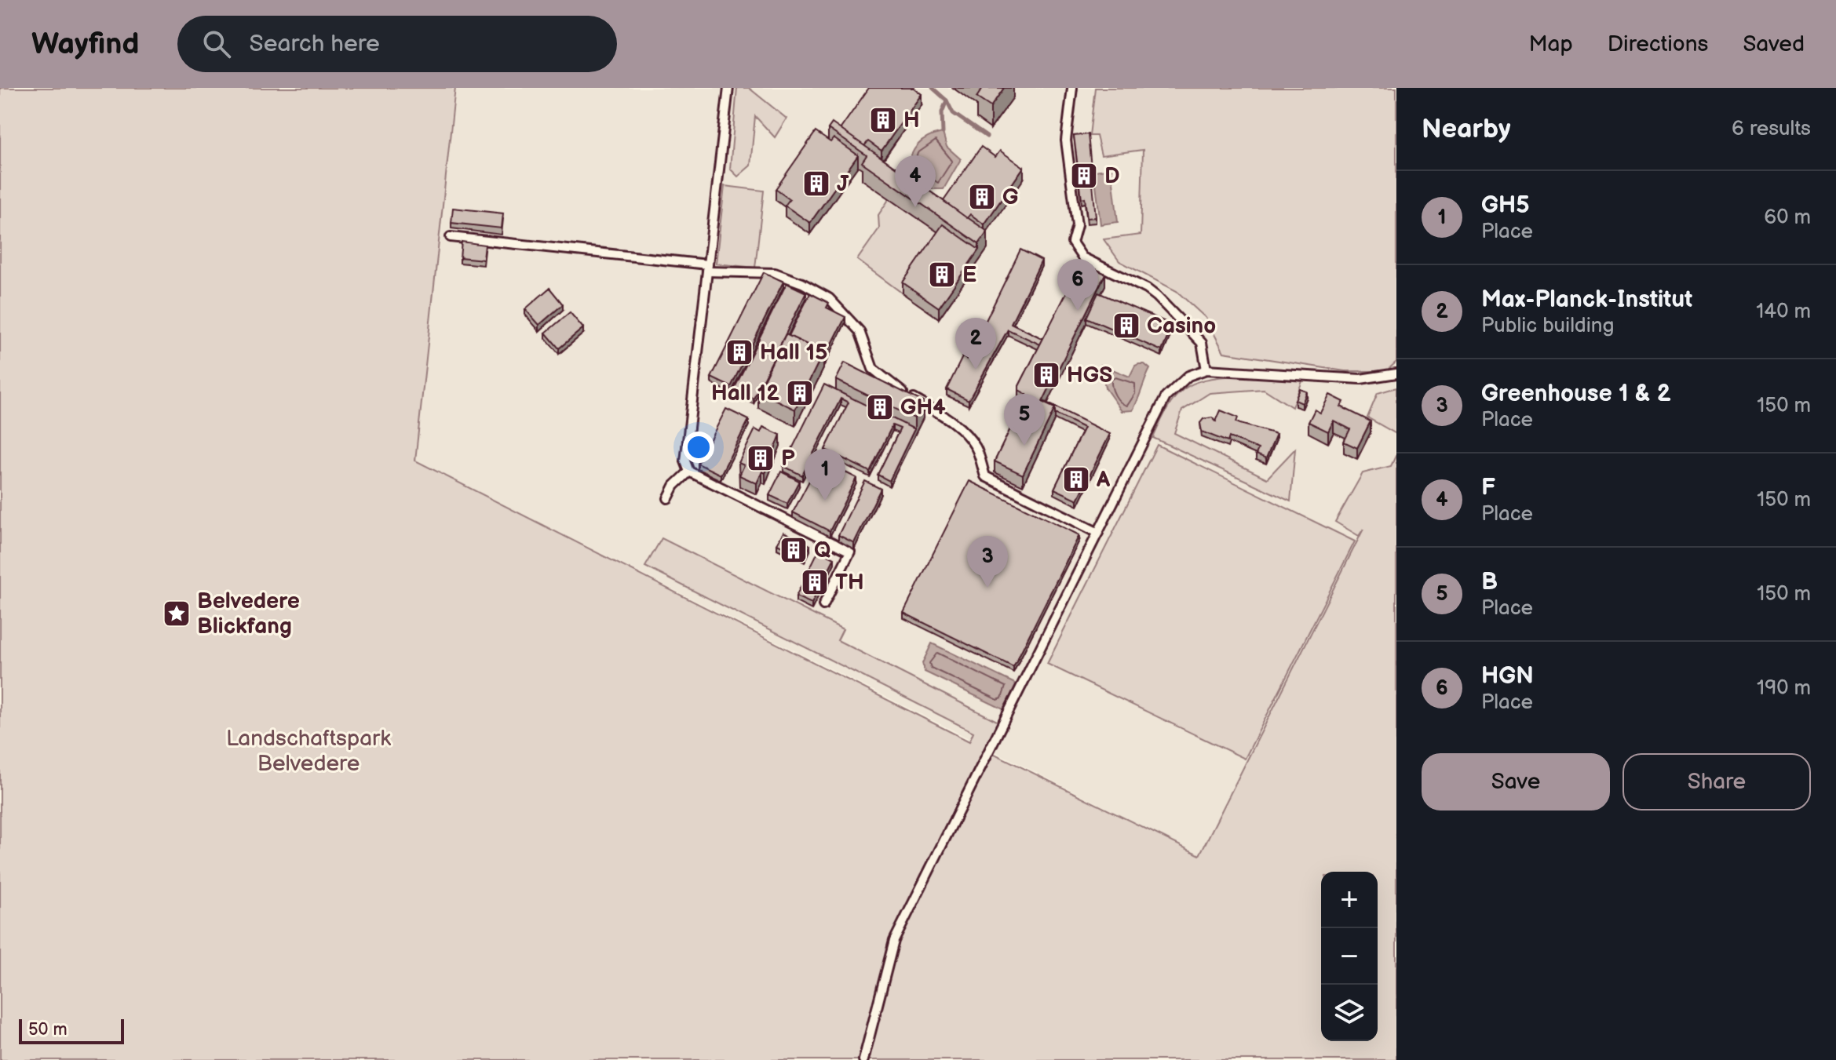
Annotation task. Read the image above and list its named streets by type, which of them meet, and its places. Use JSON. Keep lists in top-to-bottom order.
{
  "parks": ["Landschaftspark Belvedere"],
  "places": {
    "building": [
      "H",
      "D",
      "J",
      "G",
      "E",
      "Casino",
      "Hall 15",
      "HGS",
      "Hall 12",
      "GH4",
      "P",
      "A",
      "Q",
      "TH"
    ],
    "place": ["Belvedere Blickfang"]
  },
  "scale_bar": "50 m",
  "page": {
    "header": "Wayfind",
    "search": "Search here",
    "nav": ["Map", "Directions", "Saved"],
    "heading": ["Nearby", "6 results"],
    "pins": [
      "4",
      "6",
      "2",
      "5",
      "1",
      "3"
    ],
    "list": [
      {
        "mark": "1",
        "name": "GH5",
        "note": "Place",
        "value": "60 m"
      },
      {
        "mark": "2",
        "name": "Max-Planck-Institut",
        "note": "Public building",
        "value": "140 m"
      },
      {
        "mark": "3",
        "name": "Greenhouse 1 & 2",
        "note": "Place",
        "value": "150 m"
      },
      {
        "mark": "4",
        "name": "F",
        "note": "Place",
        "value": "150 m"
      },
      {
        "mark": "5",
        "name": "B",
        "note": "Place",
        "value": "150 m"
      },
      {
        "mark": "6",
        "name": "HGN",
        "note": "Place",
        "value": "190 m"
      }
    ],
    "buttons": ["Save", "Share"],
    "map_buttons": ["+", "−"],
    "scale": "50 m"
  }
}
